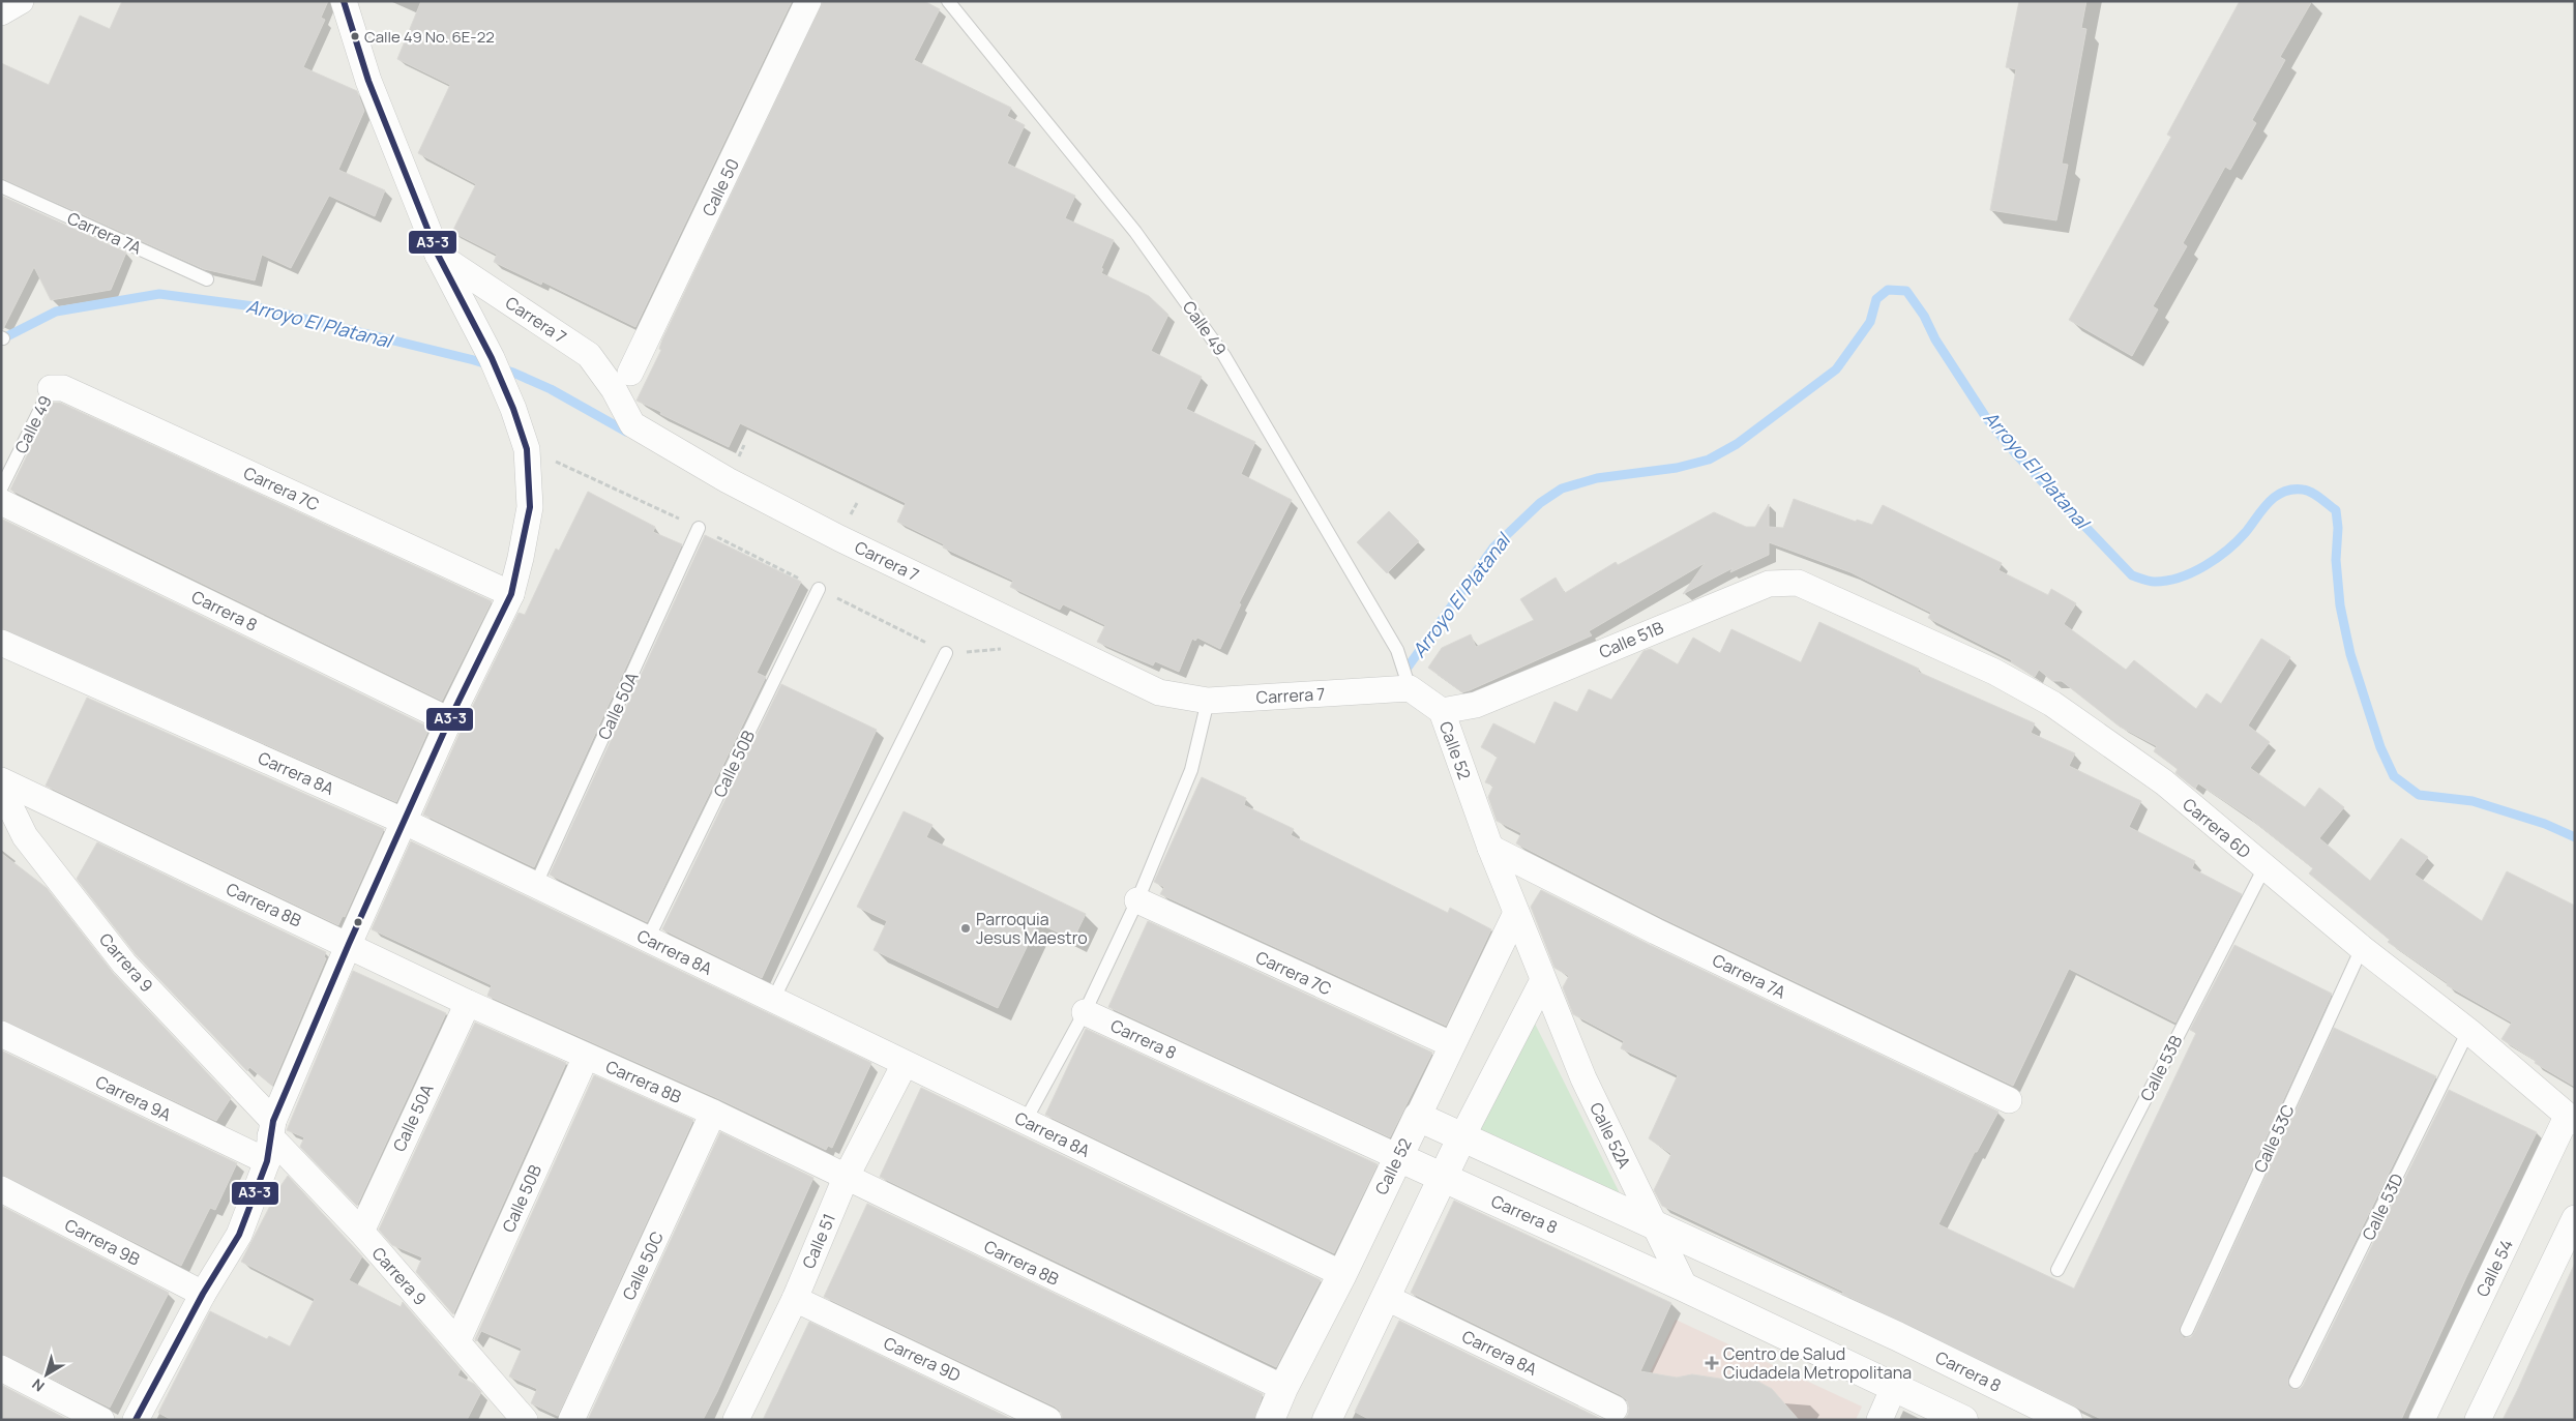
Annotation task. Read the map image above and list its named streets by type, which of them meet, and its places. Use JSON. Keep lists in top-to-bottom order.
{
  "streets": {
    "street": [
      "Calle 50",
      "Carrera 7A",
      "Carrera 7",
      "Carrera 7C",
      "Carrera 8",
      "Calle 51B",
      "Calle 50A",
      "Calle 52",
      "Calle 50B",
      "Carrera 8A",
      "Carrera 6D",
      "Carrera 8B",
      "Carrera 9",
      "Carrera 9A",
      "Calle 52A",
      "Calle 51",
      "Carrera 9B",
      "Calle 50C",
      "Calle 54",
      "Carrera 9D"
    ],
    "lane": [
      "Calle 49",
      "Calle 53B",
      "Calle 53C",
      "Calle 53D"
    ]
  },
  "crossings": [
    ["Carrera 7A", "Calle 52"],
    ["Carrera 7", "Calle 49"],
    ["Carrera 7", "Calle 52"],
    ["Calle 49", "Carrera 7C"],
    ["Calle 49", "Calle 52"],
    ["Carrera 7C", "Calle 52"],
    ["Carrera 8", "Calle 52"],
    ["Carrera 8", "Calle 52A"],
    ["Calle 51B", "Calle 52"],
    ["Calle 51B", "Carrera 6D"],
    ["Calle 50A", "Carrera 8A"],
    ["Calle 50A", "Carrera 8B"],
    ["Calle 50A", "Carrera 9"],
    ["Calle 52", "Carrera 8A"],
    ["Calle 52", "Carrera 8B"],
    ["Calle 52", "Calle 52A"],
    ["Calle 50B", "Carrera 8A"],
    ["Calle 50B", "Carrera 8B"],
    ["Calle 50B", "Carrera 9"],
    ["Carrera 8A", "Calle 51"],
    ["Carrera 6D", "Calle 53B"],
    ["Carrera 6D", "Calle 53C"],
    ["Carrera 6D", "Calle 53D"],
    ["Carrera 6D", "Calle 54"],
    ["Carrera 8B", "Calle 51"],
    ["Carrera 8B", "Calle 50C"],
    ["Calle 51", "Carrera 9D"]
  ],
  "water": ["Arroyo El Platanal"],
  "places": {
    "other": ["Calle 49 No. 6E-22", "Parroquia Jesus Maestro"],
    "health": ["Centro de Salud Ciudadela Metropolitana"]
  },
  "lines": ["transit line A3-3"],
  "north": "bottom left"
}
